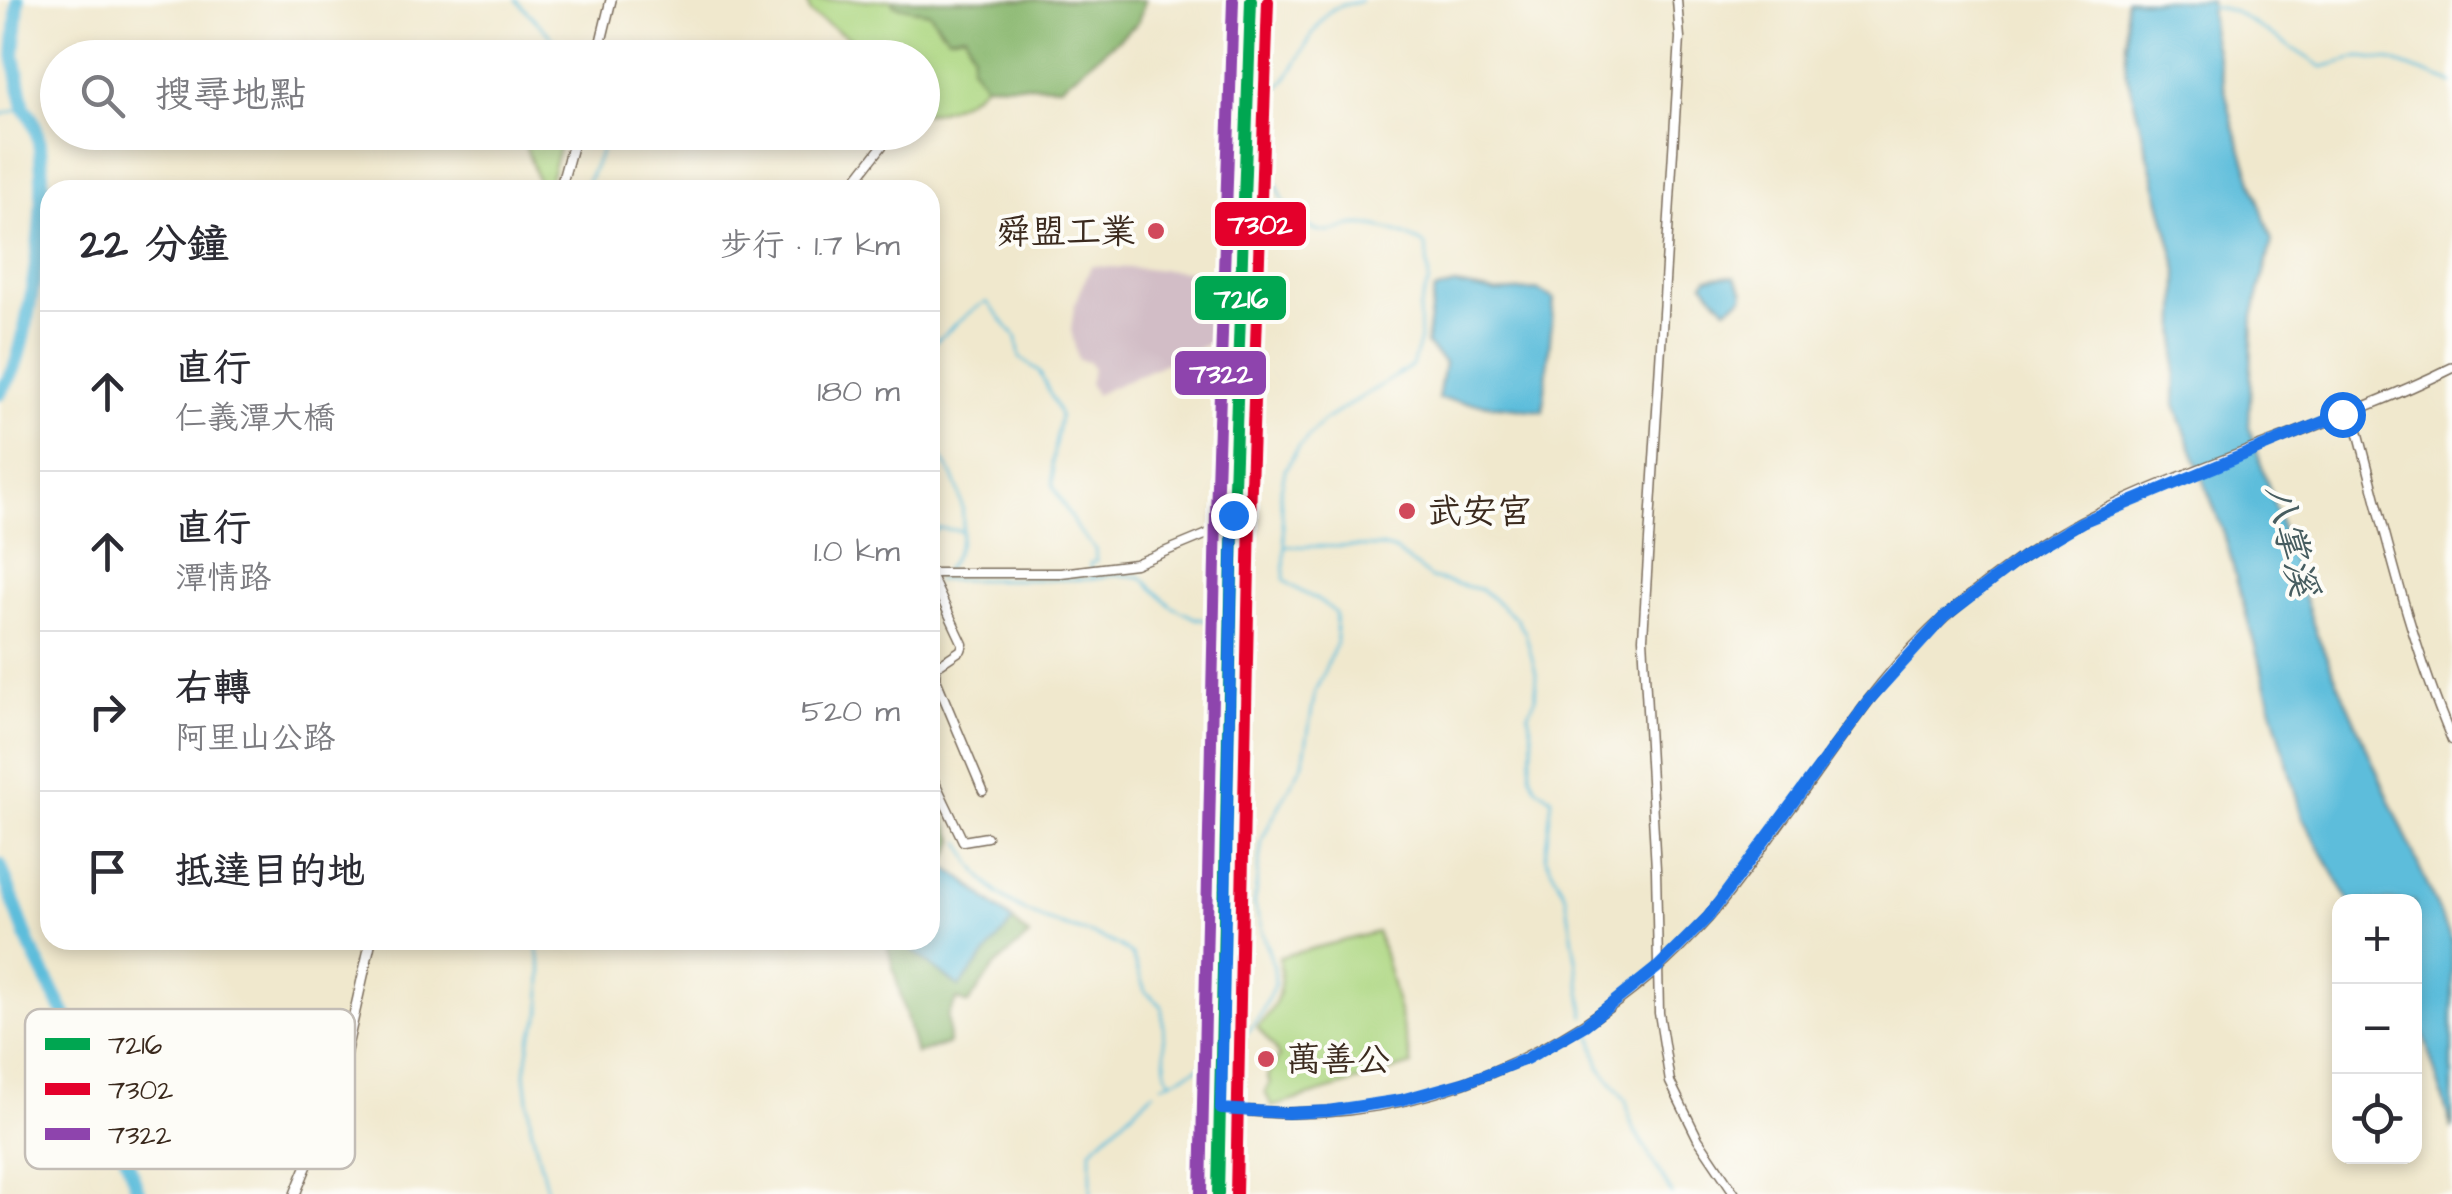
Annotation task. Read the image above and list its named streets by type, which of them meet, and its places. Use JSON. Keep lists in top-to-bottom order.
{
  "water": ["八掌溪"],
  "places": ["舜盟工業", "武安宮", "萬善公"],
  "lines": ["transit line 7216", "transit line 7322", "transit line 7302"],
  "legend": ["7216", "7302", "7322"],
  "page": {
    "search": "搜尋地點",
    "heading": ["22 分鐘", "步行 · 1.7 km"],
    "list": [
      ["直行", "仁義潭大橋", "180 m"],
      ["直行", "潭情路", "1.0 km"],
      ["右轉", "阿里山公路", "520 m"],
      "抵達目的地"
    ],
    "map_buttons": ["+", "−"]
  }
}
